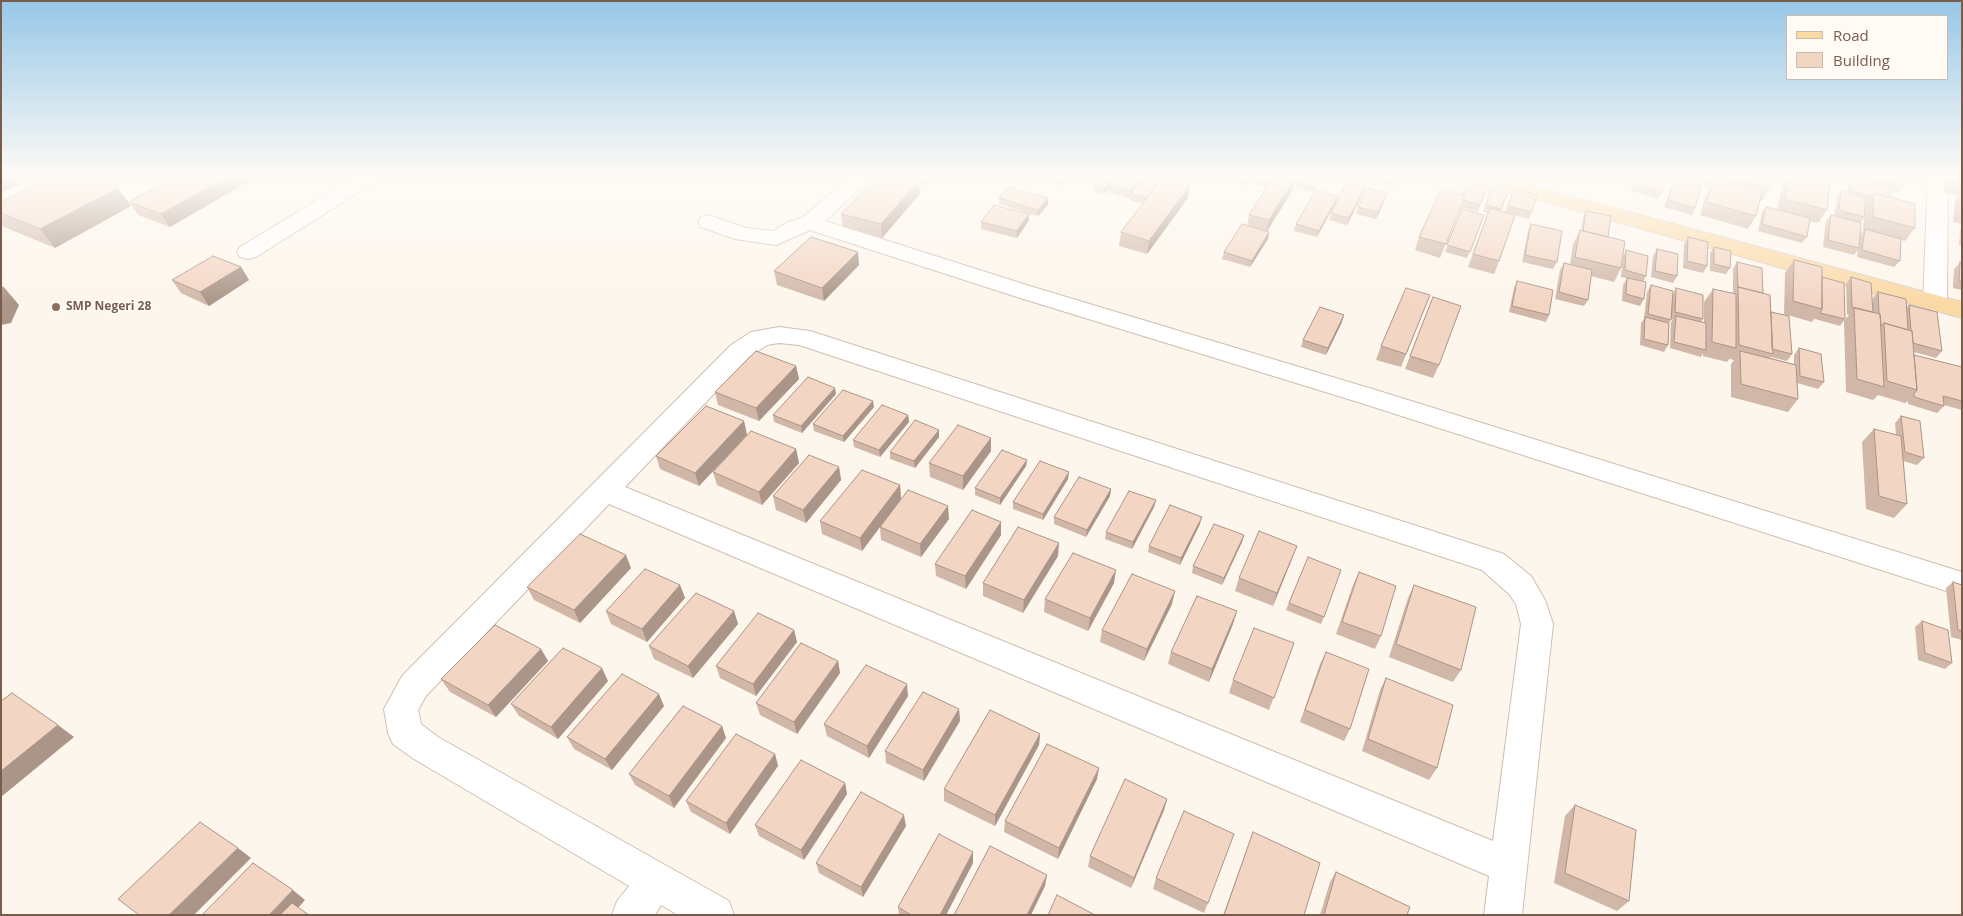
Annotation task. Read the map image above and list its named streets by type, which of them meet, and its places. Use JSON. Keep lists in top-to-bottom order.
{
  "places": ["SMP Negeri 28"],
  "legend": ["Road", "Building"]
}
